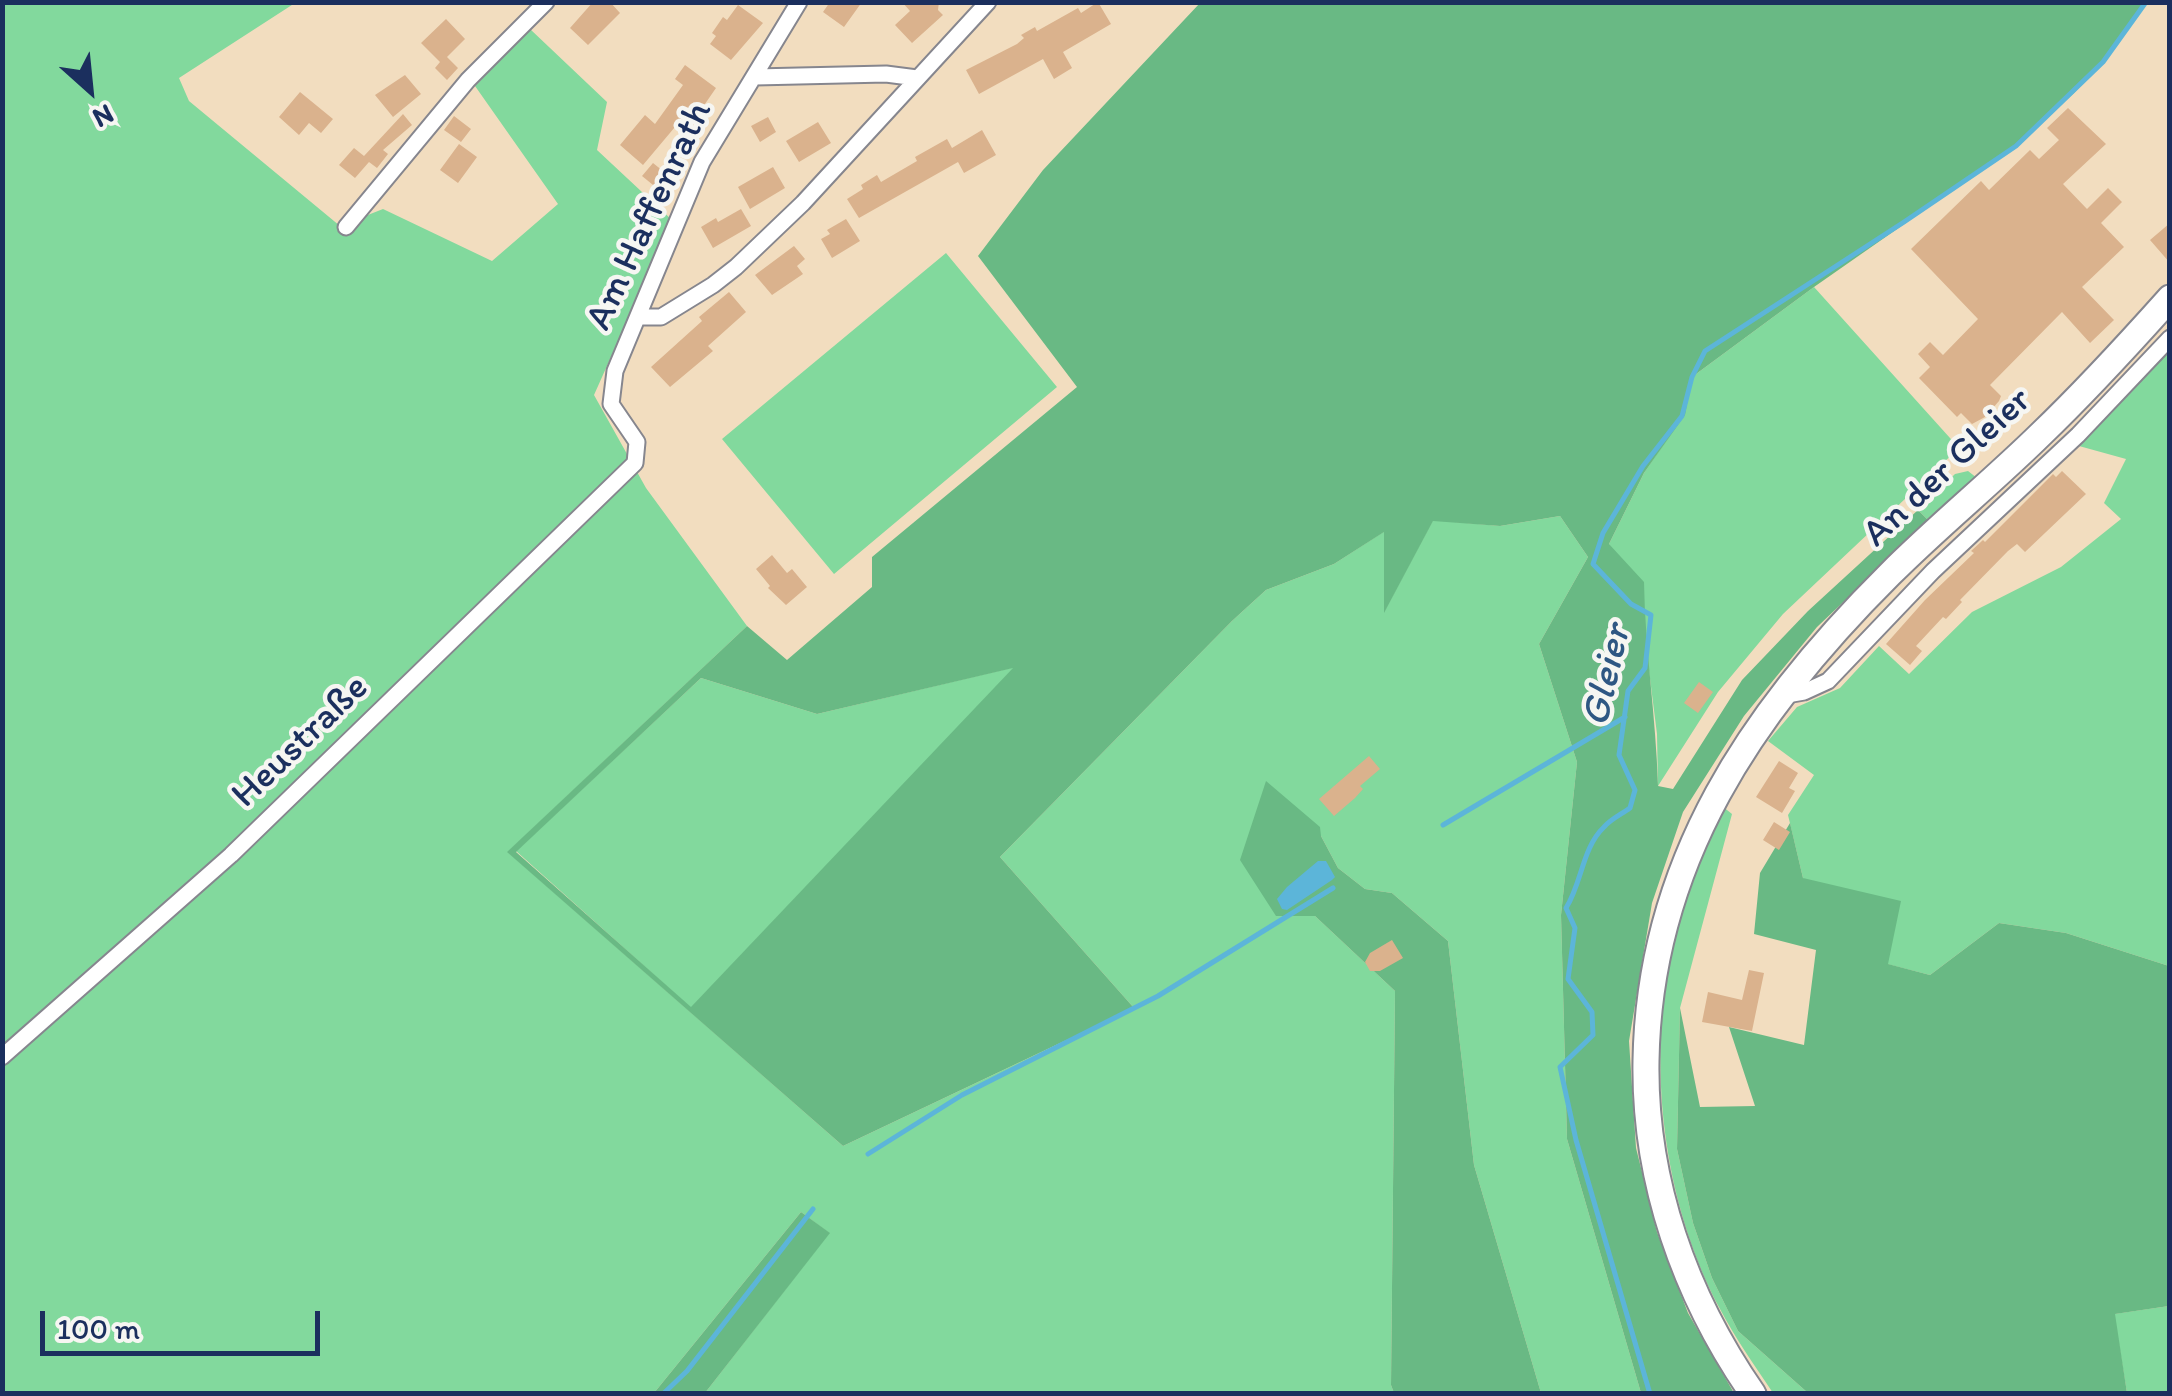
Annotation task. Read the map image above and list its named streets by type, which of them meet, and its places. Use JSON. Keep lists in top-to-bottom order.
{
  "streets": {
    "main road": ["An der Gleier"],
    "street": ["Am Haffenrath", "Heustraße"]
  },
  "crossings": [
    ["Am Haffenrath", "Heustraße"]
  ],
  "water": ["Gleier"],
  "scale_bar": "100 m",
  "north": "bottom right"
}
